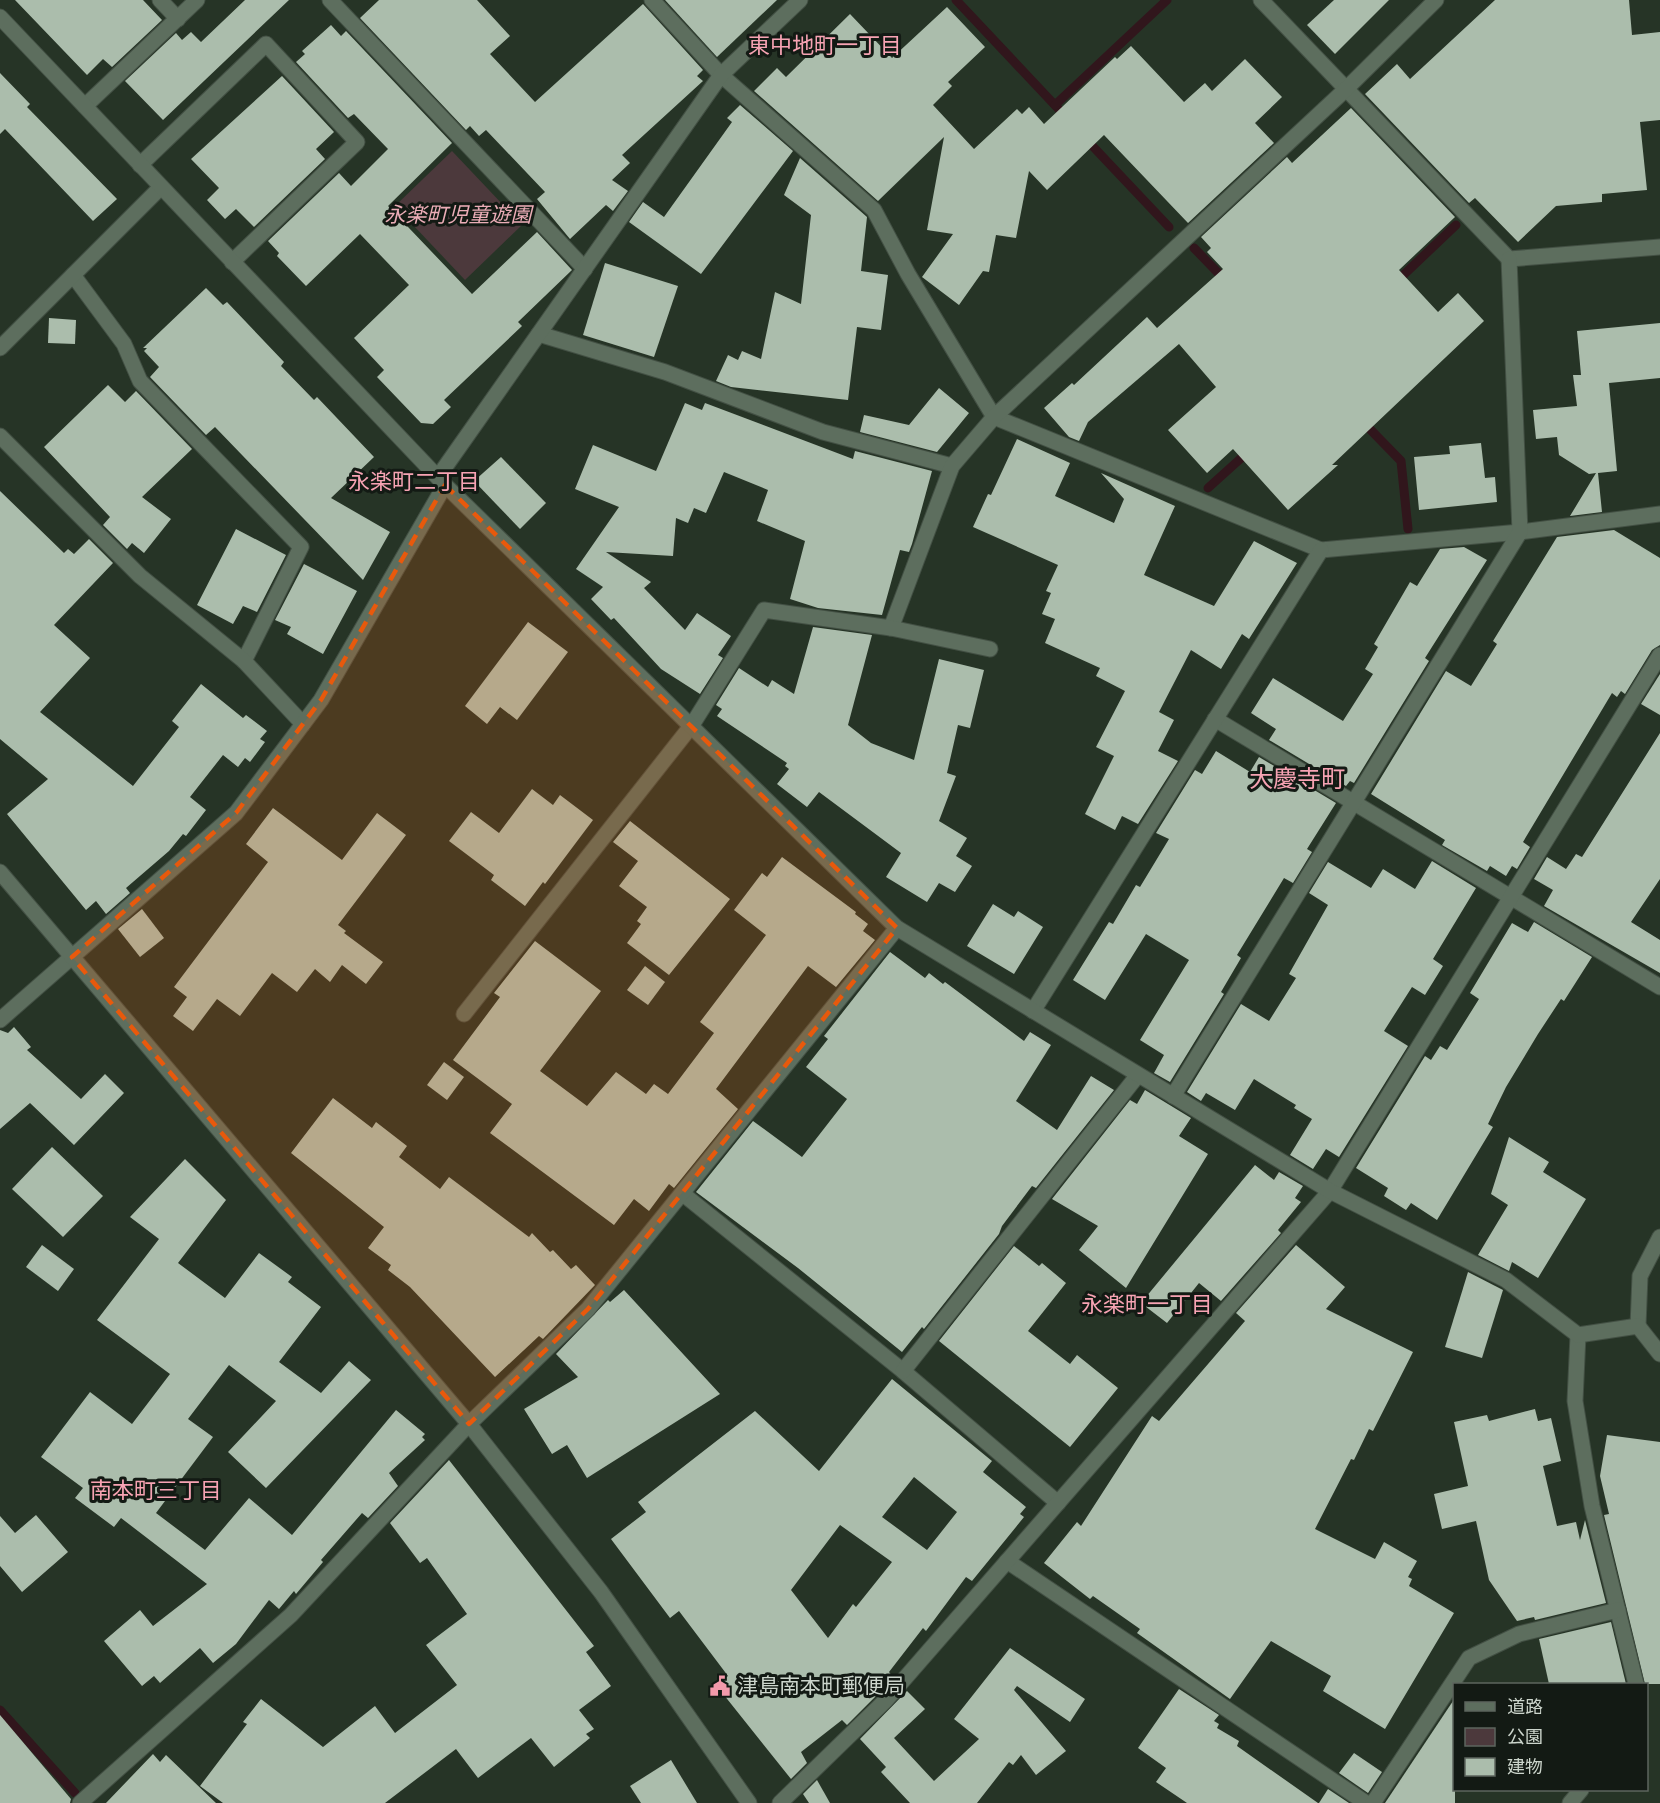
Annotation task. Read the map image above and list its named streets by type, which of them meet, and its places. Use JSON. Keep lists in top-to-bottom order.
{
  "districts": [
    "東中地町一丁目",
    "永楽町二丁目",
    "大慶寺町",
    "永楽町一丁目",
    "南本町三丁目"
  ],
  "parks": ["永楽町児童遊園"],
  "places": {
    "public building": ["津島南本町郵便局"]
  },
  "legend": ["道路", "公園", "建物"]
}
